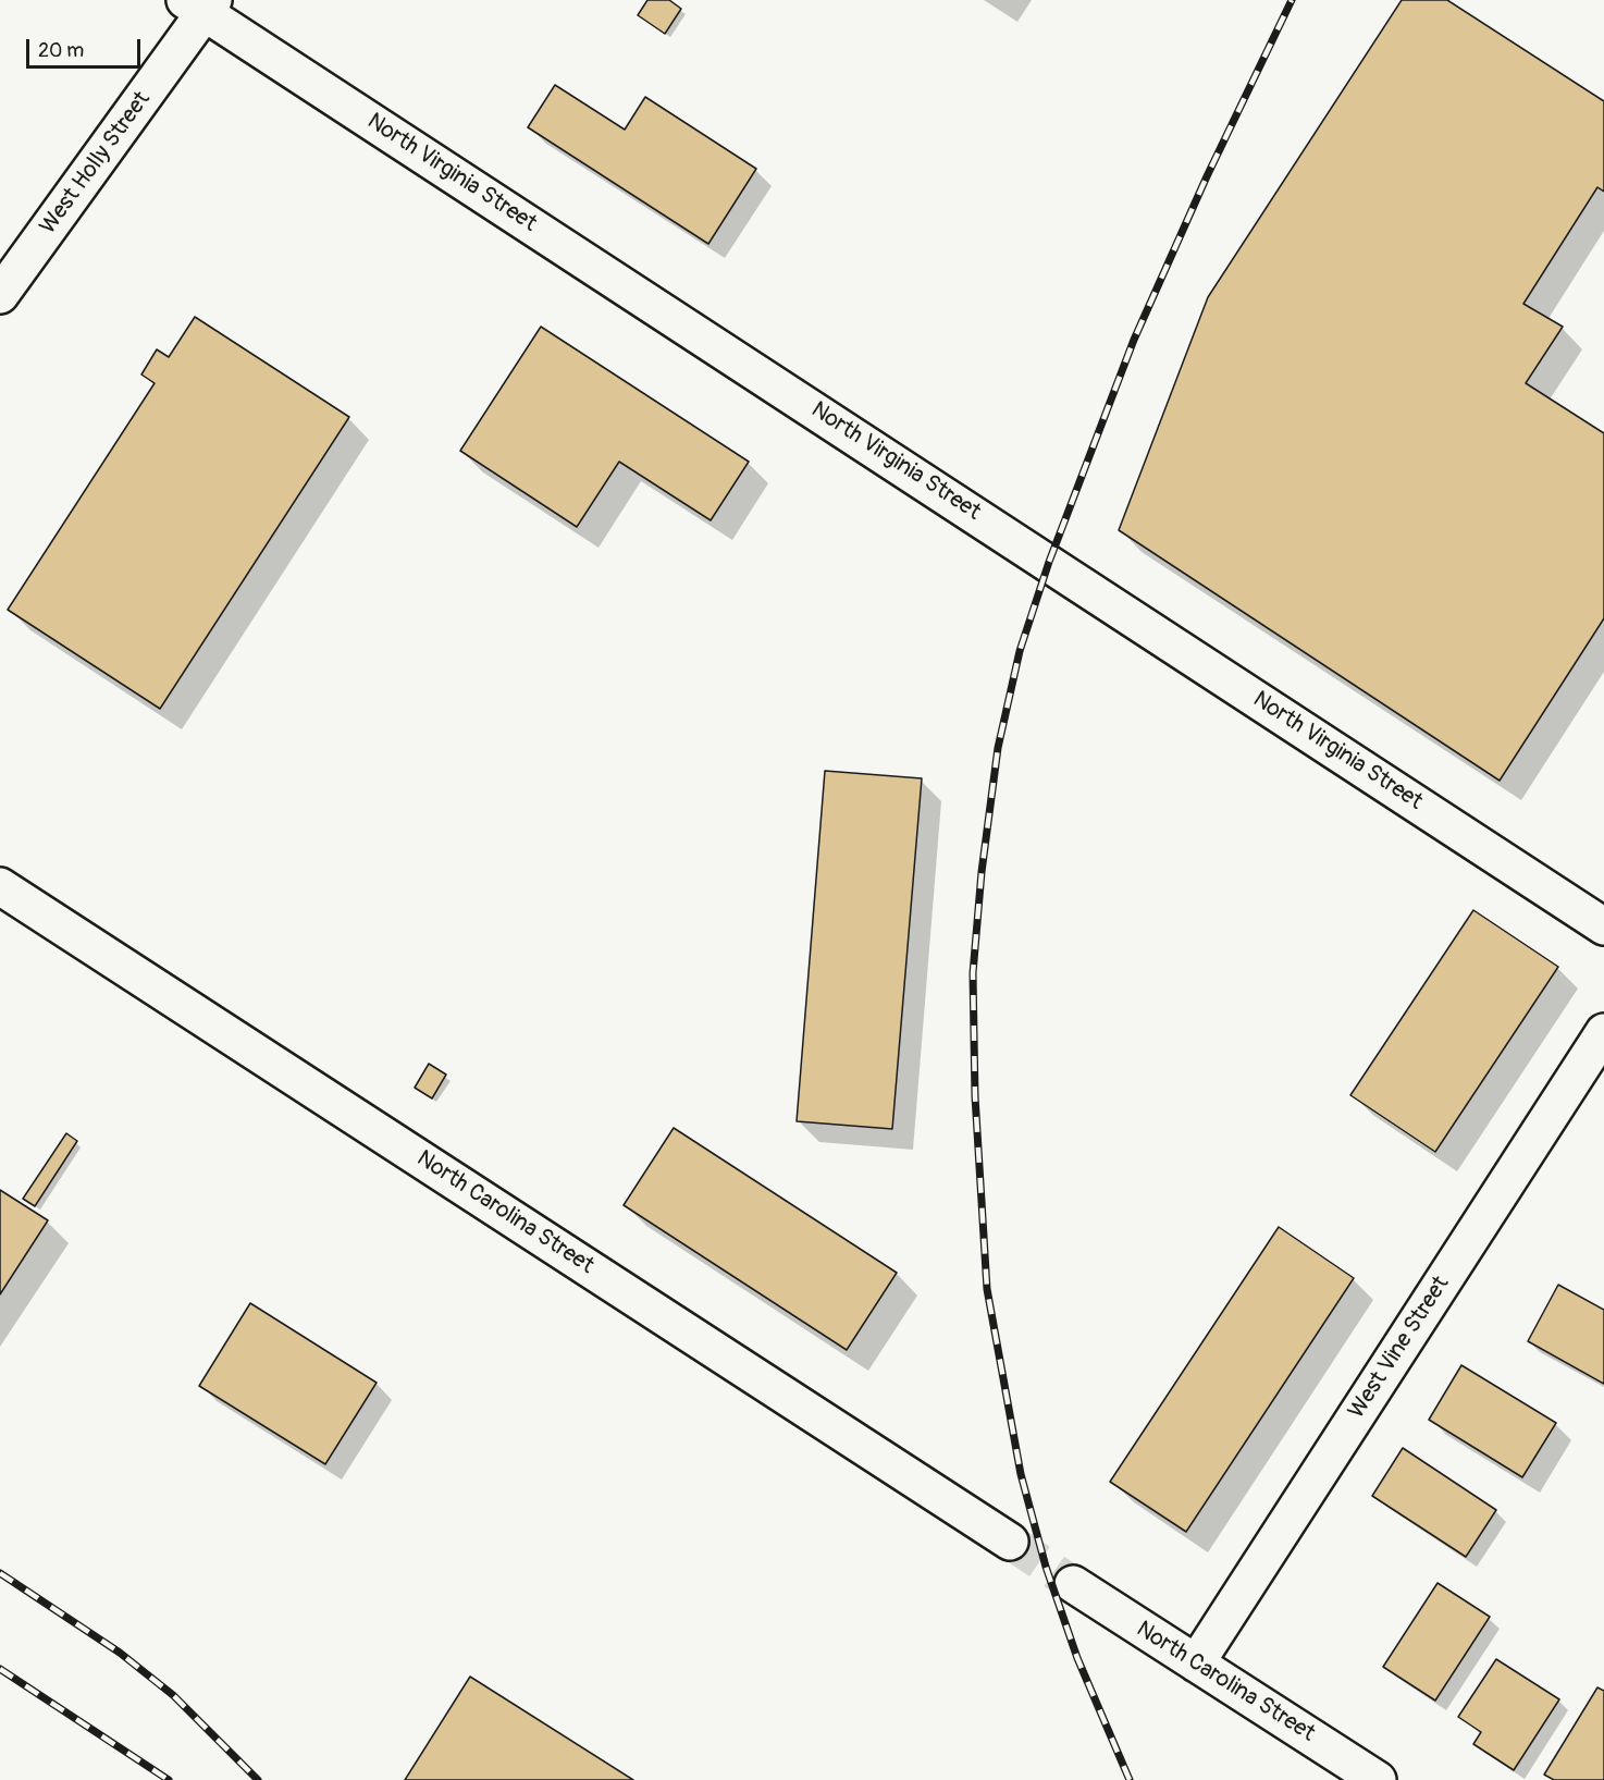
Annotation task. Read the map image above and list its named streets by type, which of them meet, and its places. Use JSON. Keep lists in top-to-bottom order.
{
  "streets": {
    "street": [
      "West Holly Street",
      "North Virginia Street",
      "North Carolina Street",
      "West Vine Street"
    ]
  },
  "crossings": [
    ["West Holly Street", "North Virginia Street"],
    ["North Carolina Street", "West Vine Street"]
  ],
  "scale_bar": "20 m"
}
